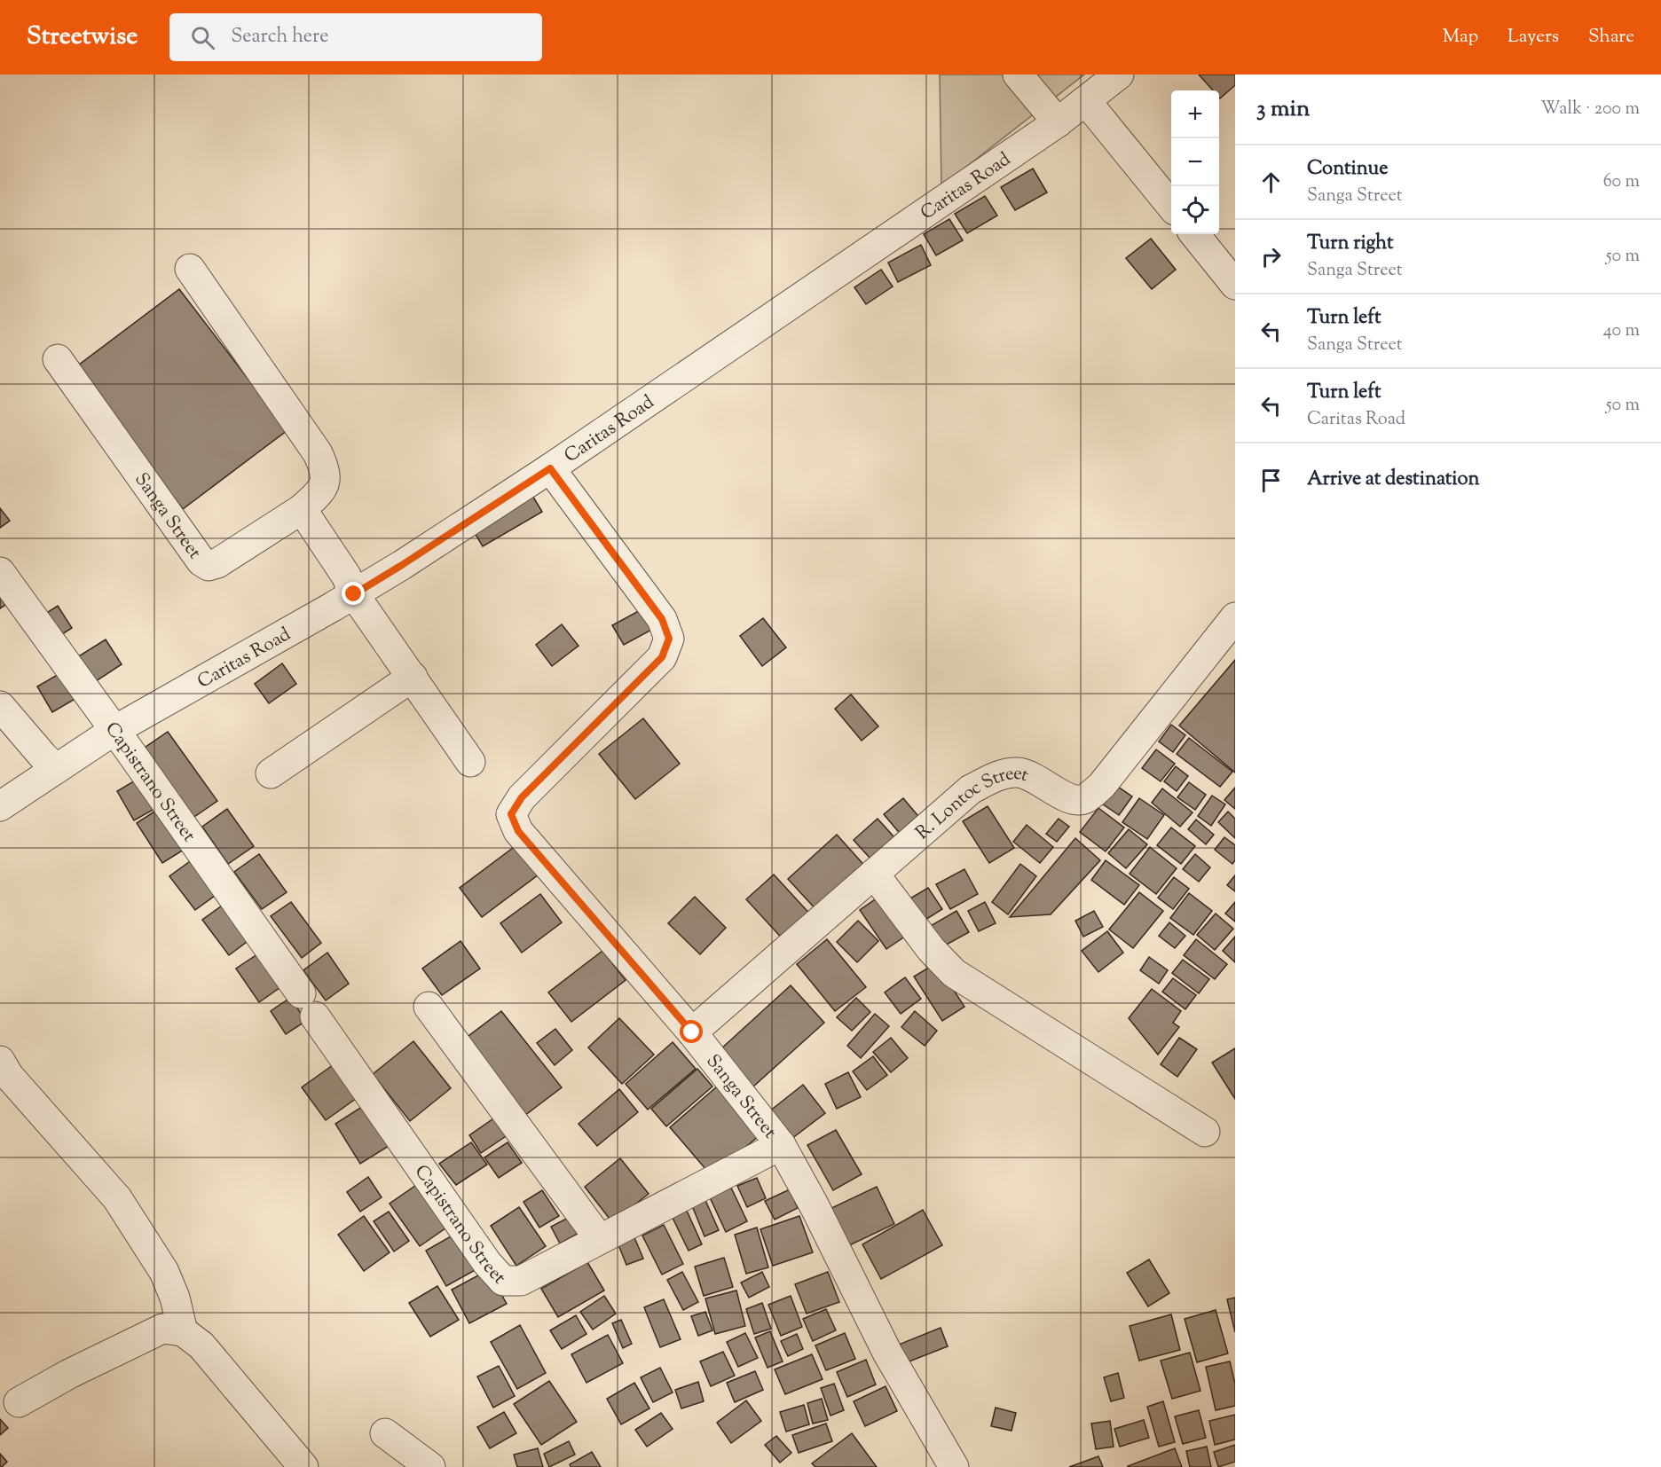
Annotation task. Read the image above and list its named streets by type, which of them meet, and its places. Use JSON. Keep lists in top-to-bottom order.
{
  "streets": {
    "street": [
      "Caritas Road",
      "Sanga Street",
      "Capistrano Street",
      "R. Lontoc Street"
    ]
  },
  "crossings": [
    ["Caritas Road", "Sanga Street"],
    ["Caritas Road", "Capistrano Street"],
    ["Sanga Street", "Capistrano Street"],
    ["Sanga Street", "R. Lontoc Street"]
  ],
  "page": {
    "header": "Streetwise",
    "search": "Search here",
    "nav": ["Map", "Layers", "Share"],
    "heading": ["3 min", "Walk · 200 m"],
    "map_buttons": ["+", "−"],
    "list": [
      ["Continue", "Sanga Street", "60 m"],
      ["Turn right", "Sanga Street", "50 m"],
      ["Turn left", "Sanga Street", "40 m"],
      ["Turn left", "Caritas Road", "50 m"],
      "Arrive at destination"
    ]
  }
}
